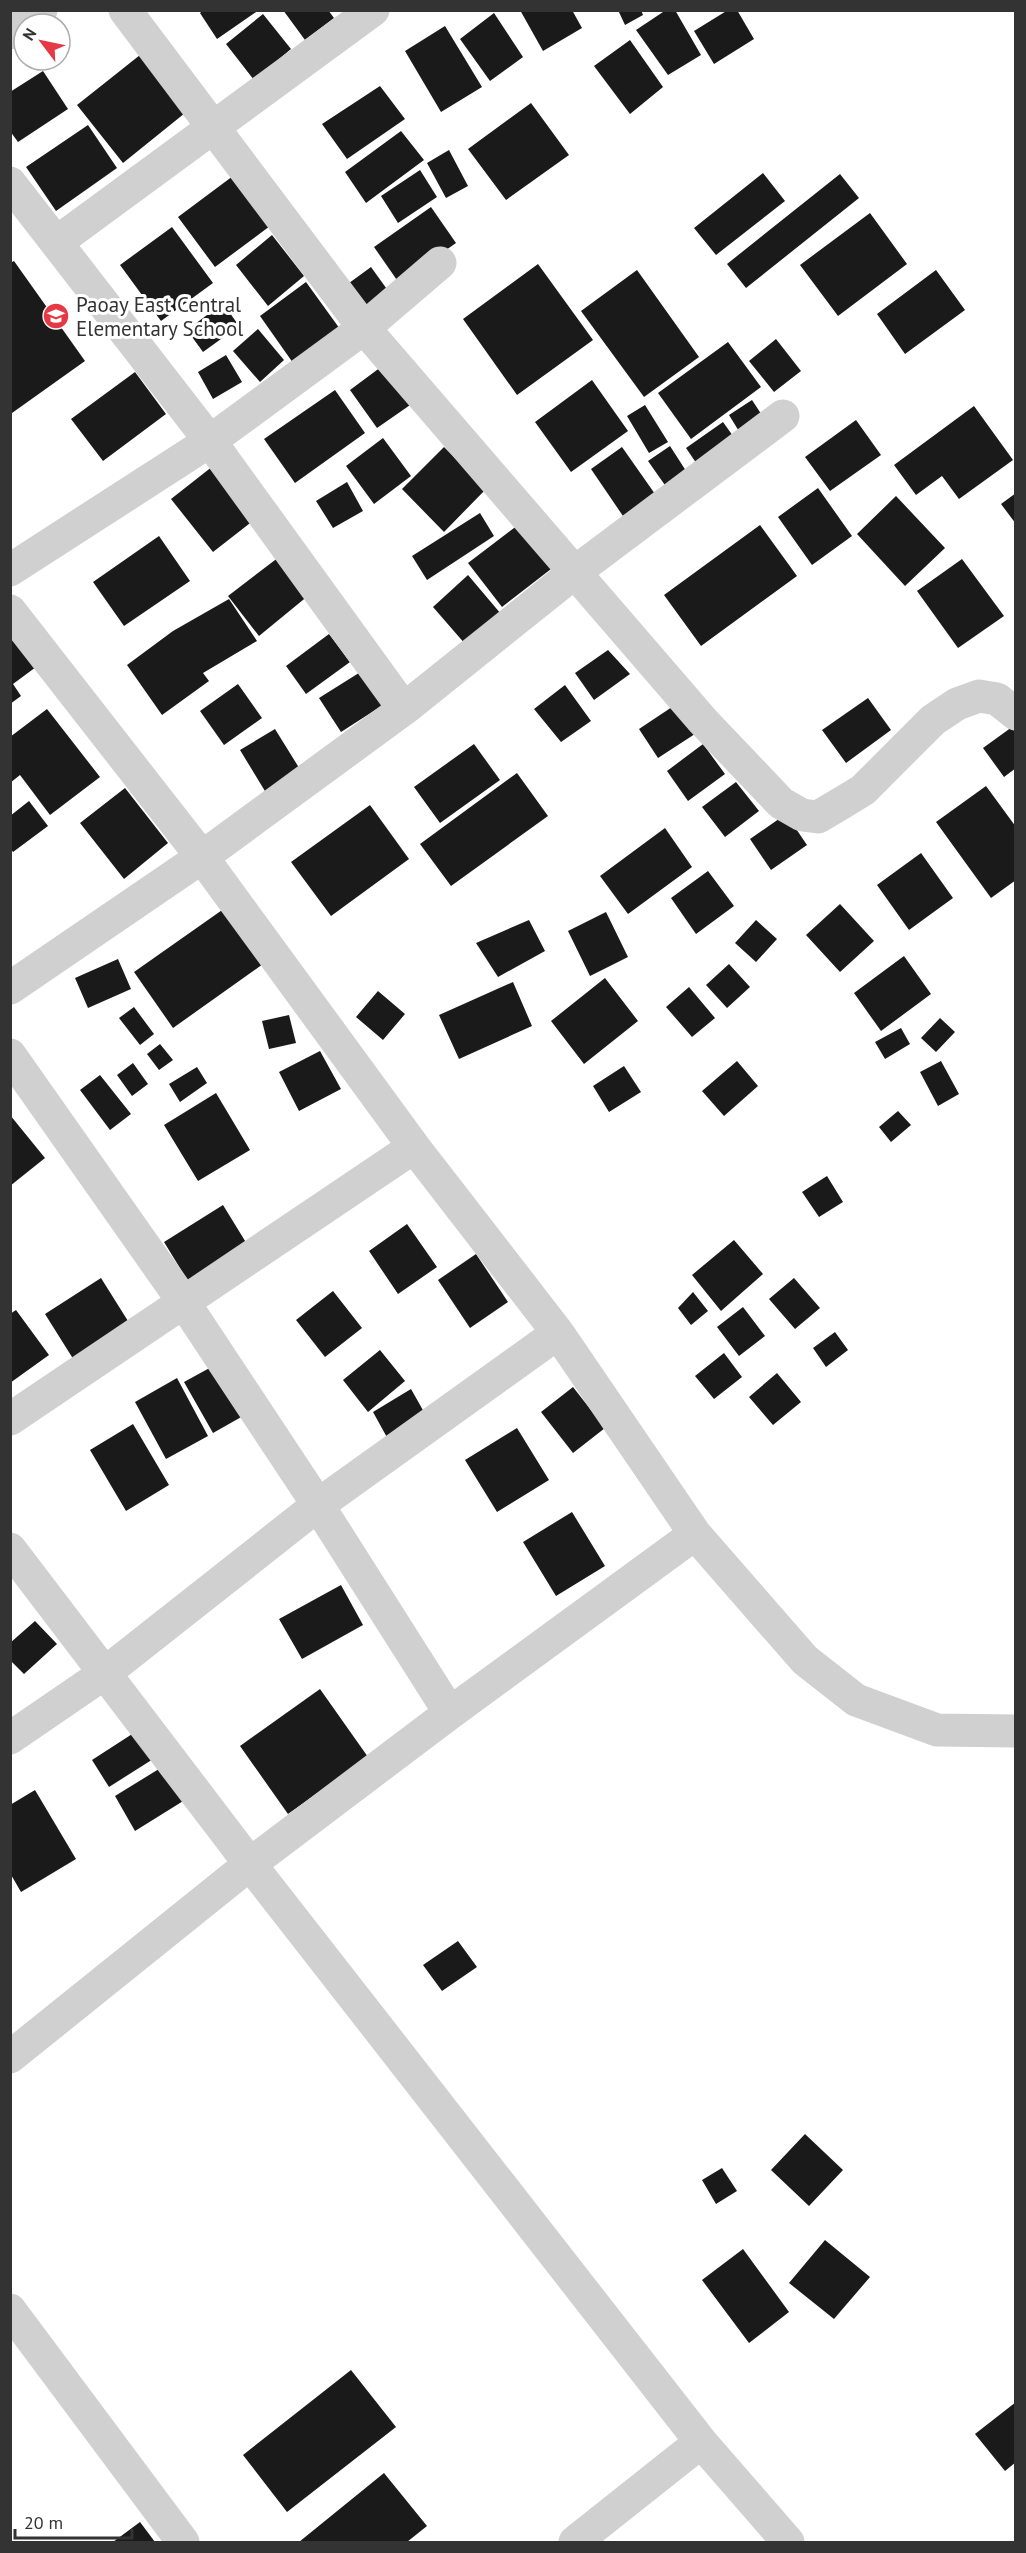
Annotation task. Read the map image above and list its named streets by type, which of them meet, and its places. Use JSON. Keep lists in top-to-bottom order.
{
  "places": {
    "school or university": ["Paoay East Central Elementary School"]
  },
  "scale_bar": "20 m",
  "north": "top left"
}
